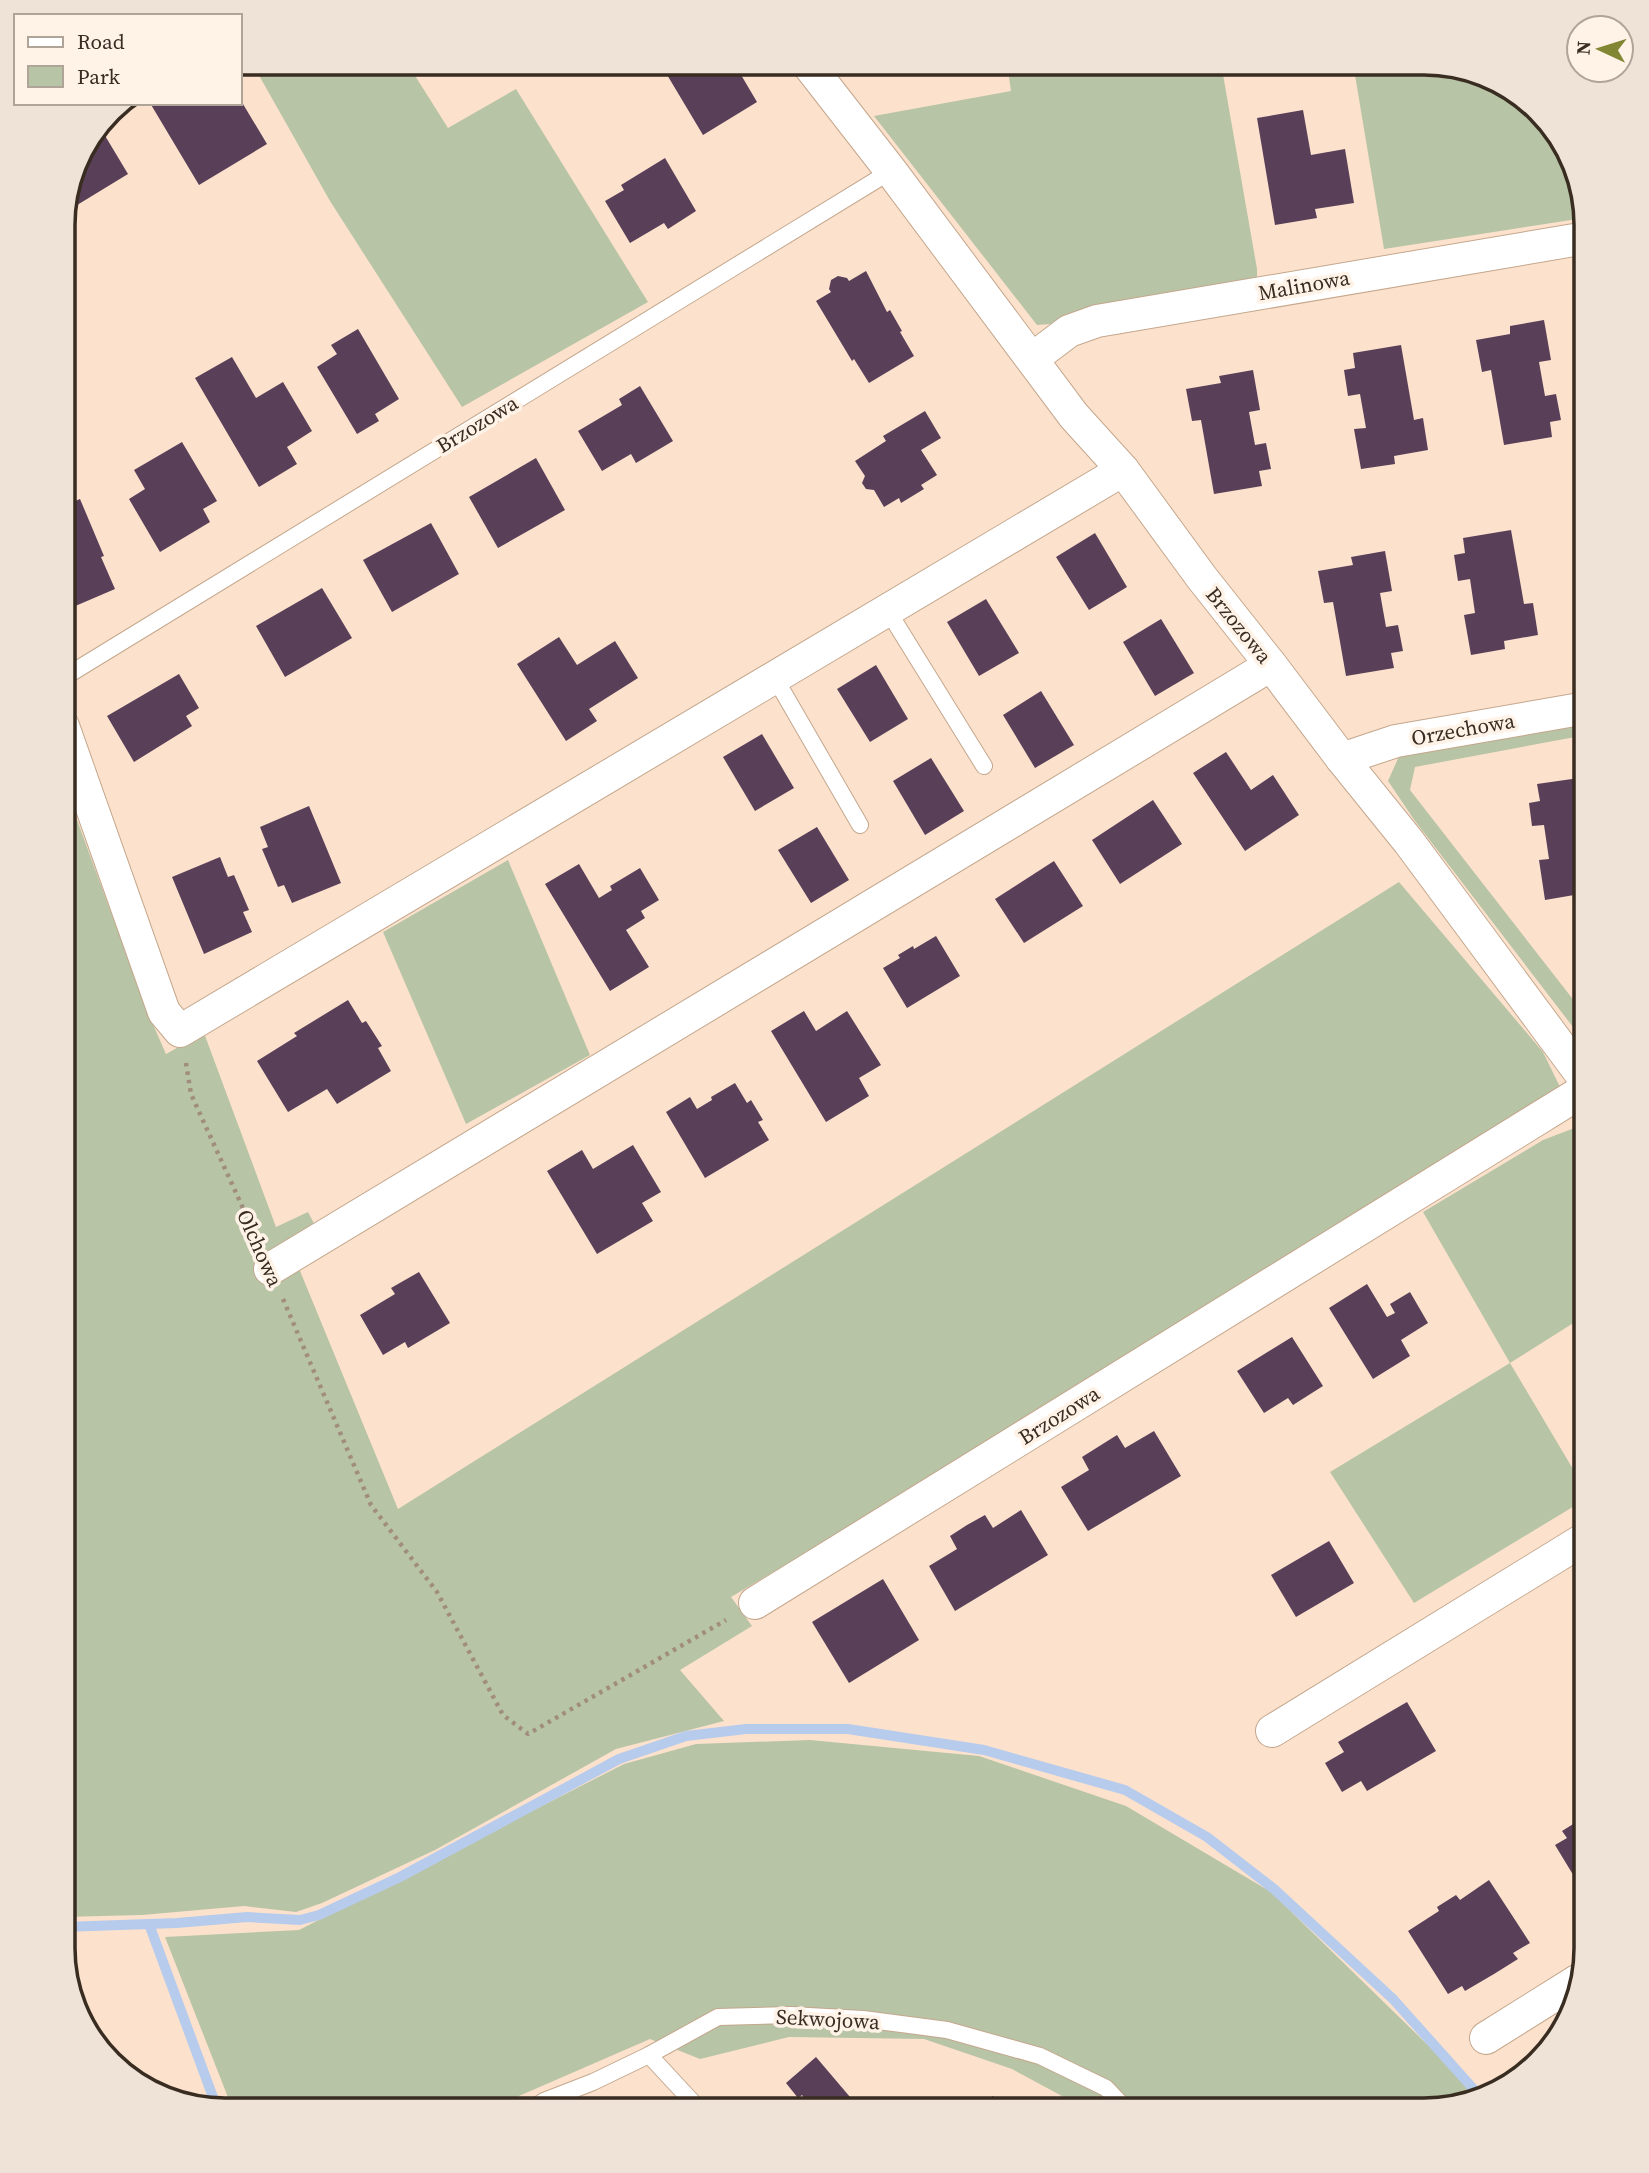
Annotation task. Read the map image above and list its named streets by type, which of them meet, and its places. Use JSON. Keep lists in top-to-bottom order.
{
  "streets": {
    "street": ["Malinowa", "Brzozowa", "Orzechowa"],
    "lane": ["Sekwojowa"],
    "path": ["Olchowa"]
  },
  "crossings": [
    ["Malinowa", "Brzozowa"],
    ["Brzozowa", "Orzechowa"],
    ["Brzozowa", "Olchowa"]
  ],
  "legend": ["Road", "Park"],
  "north": "left"
}
